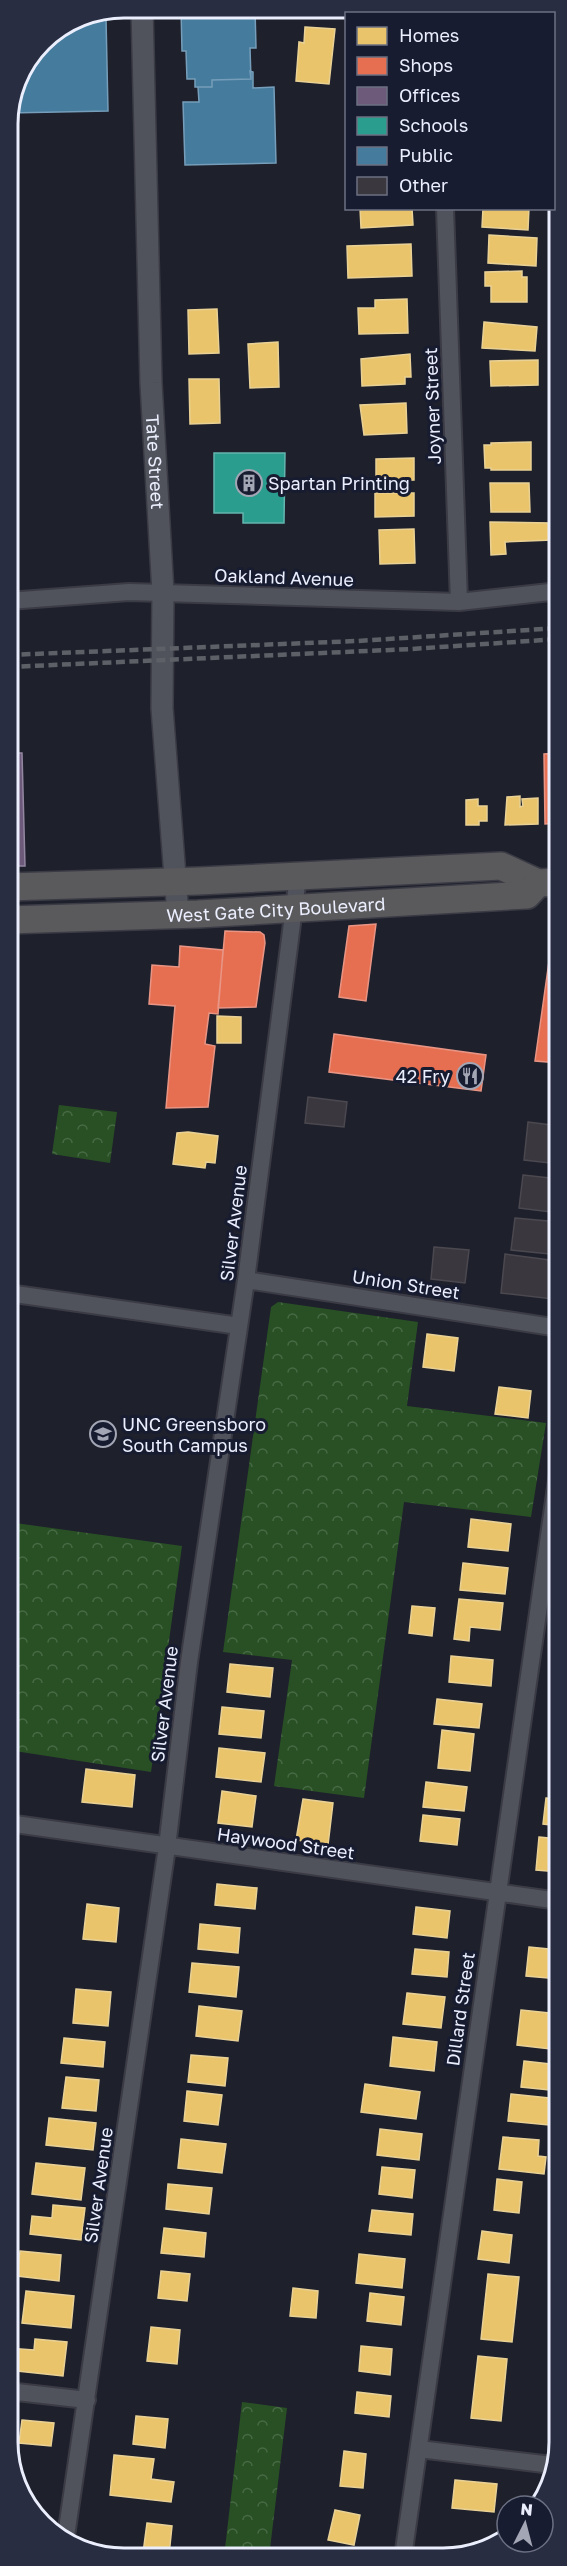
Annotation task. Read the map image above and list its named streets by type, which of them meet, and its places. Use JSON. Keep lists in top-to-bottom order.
{
  "streets": {
    "main road": ["West Gate City Boulevard"],
    "street": [
      "Joyner Street",
      "Tate Street",
      "Oakland Avenue",
      "Silver Avenue",
      "Union Street",
      "Haywood Street",
      "Dillard Street"
    ]
  },
  "crossings": [
    ["Joyner Street", "Oakland Avenue"],
    ["Tate Street", "Oakland Avenue"],
    ["Tate Street", "West Gate City Boulevard"],
    ["West Gate City Boulevard", "Silver Avenue"],
    ["Silver Avenue", "Union Street"],
    ["Silver Avenue", "Haywood Street"],
    ["Haywood Street", "Dillard Street"]
  ],
  "places": {
    "building": ["Spartan Printing"],
    "restaurant": ["42 Fry"],
    "school or university": ["UNC Greensboro South Campus"]
  },
  "legend": [
    "Homes",
    "Shops",
    "Offices",
    "Schools",
    "Public",
    "Other"
  ],
  "north": "top"
}
